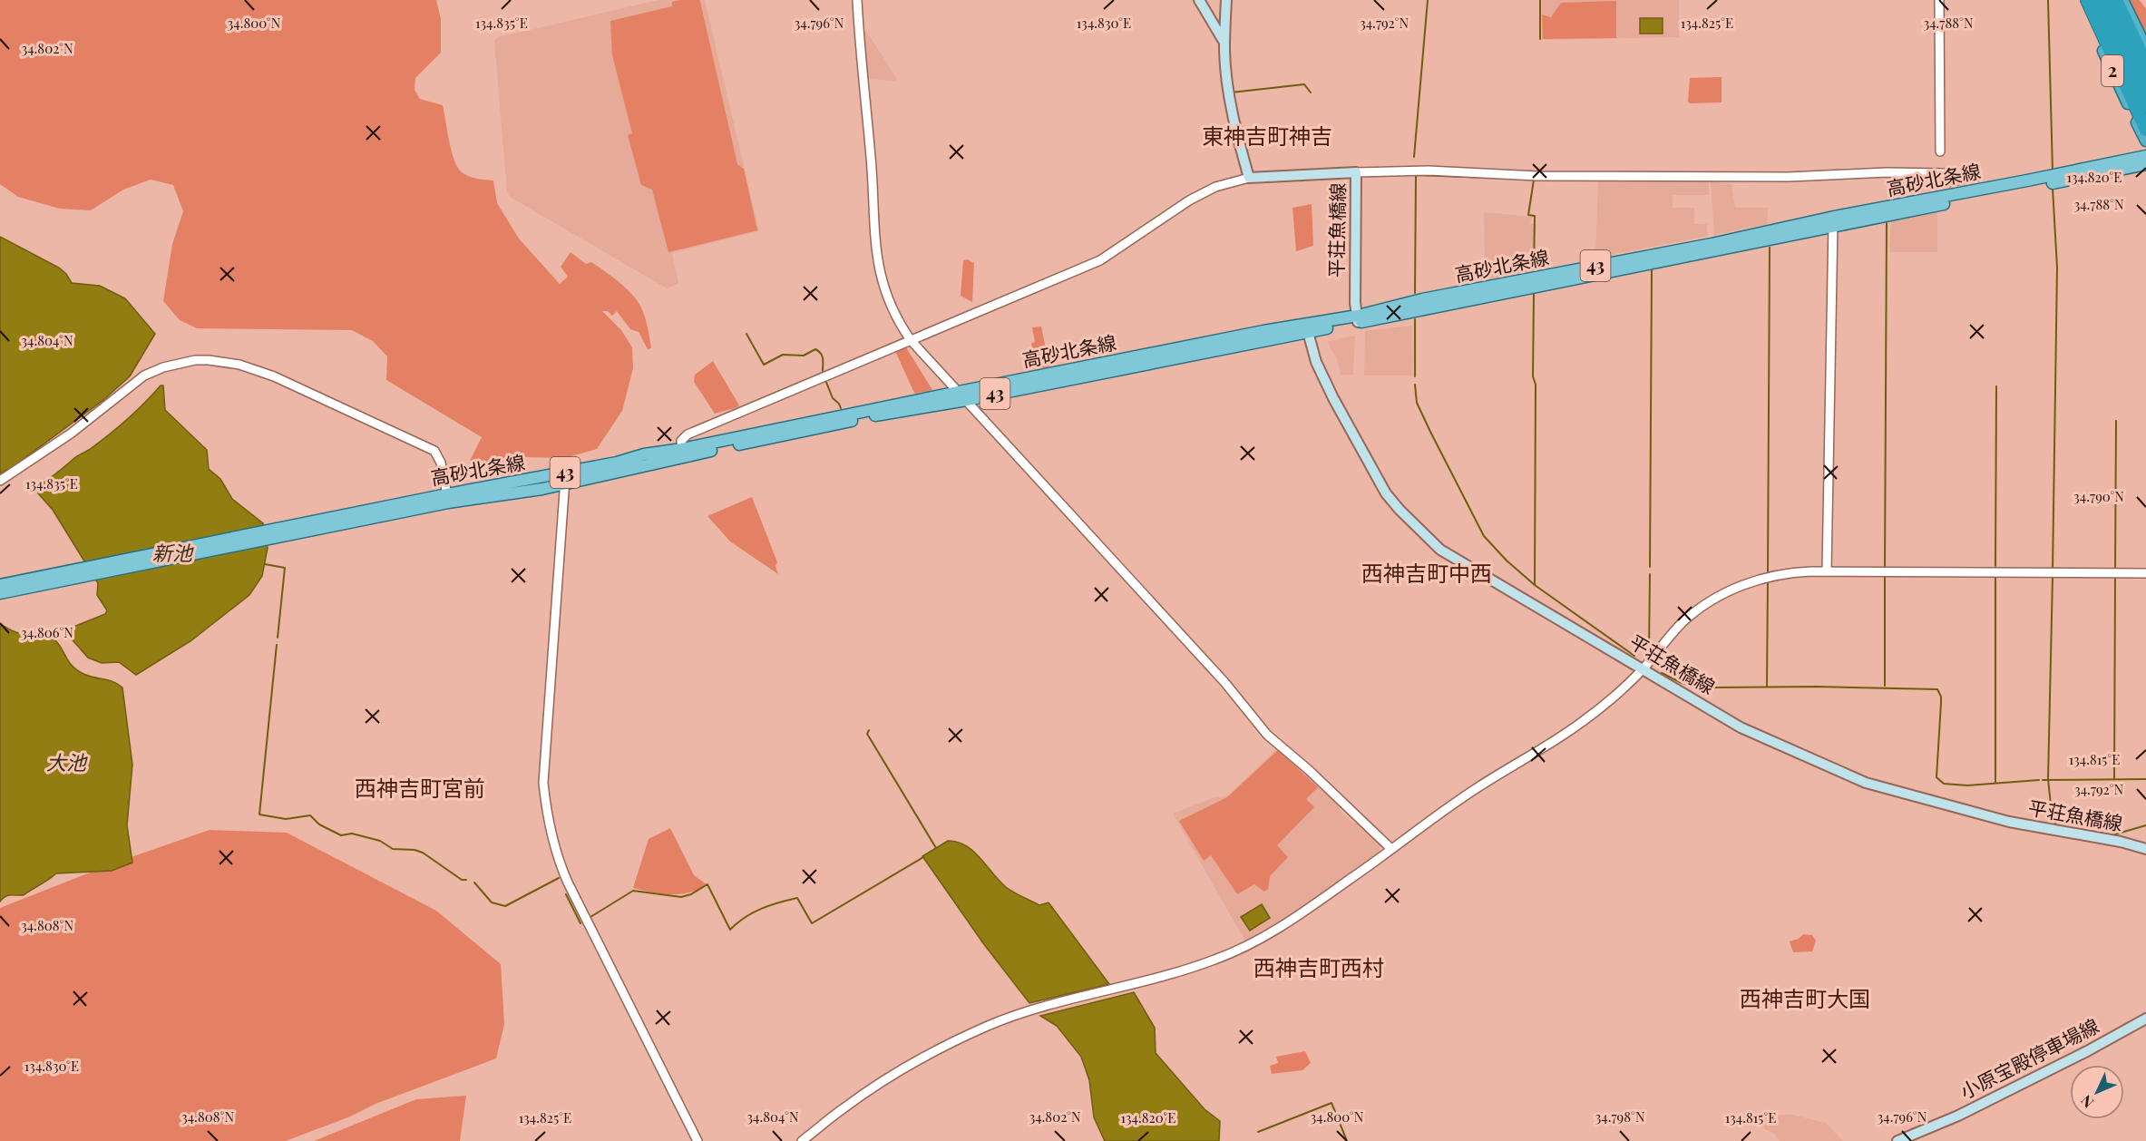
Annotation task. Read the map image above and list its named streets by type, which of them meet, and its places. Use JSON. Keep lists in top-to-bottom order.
{
  "streets": {
    "highway": ["2"],
    "main road": [
      "高砂北条線",
      "平荘魚橋線",
      "43",
      "小原宝殿停車場線"
    ]
  },
  "crossings": [
    ["高砂北条線", "平荘魚橋線"]
  ],
  "districts": [
    "東神吉町神吉",
    "西神吉町中西",
    "西神吉町宮前",
    "西神吉町西村",
    "西神吉町大国"
  ],
  "water": ["新池", "大池"],
  "north": "bottom left",
  "coordinates": [
    "134.835°E",
    "134.830°E",
    "134.825°E",
    "34.800°N",
    "34.796°N",
    "34.792°N",
    "34.788°N",
    "34.802°N",
    "134.820°E",
    "34.804°N",
    "34.790°N",
    "34.806°N",
    "134.815°E",
    "34.808°N",
    "34.798°N"
  ]
}
